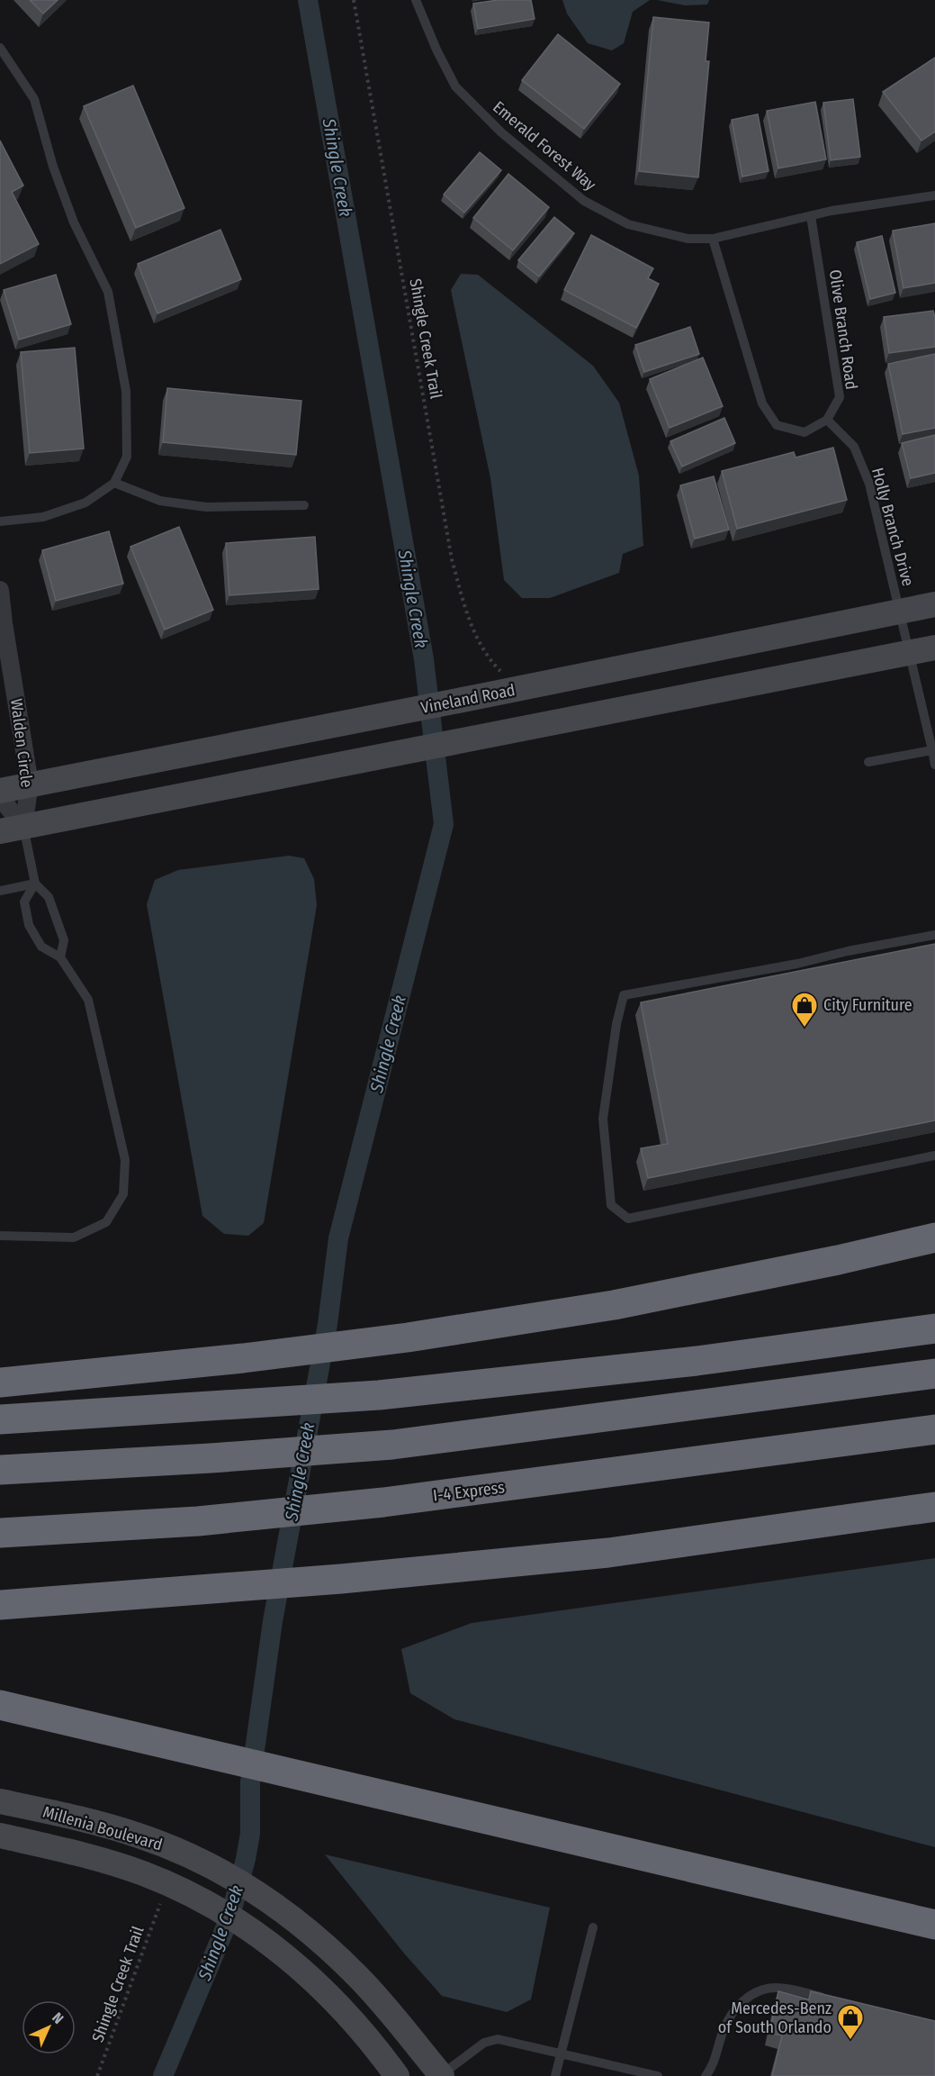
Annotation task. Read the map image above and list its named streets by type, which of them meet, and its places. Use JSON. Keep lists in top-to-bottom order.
{
  "streets": {
    "highway": ["I-4 Express"],
    "street": ["Vineland Road", "Walden Circle", "Millenia Boulevard"],
    "lane": ["Emerald Forest Way", "Olive Branch Road", "Holly Branch Drive"],
    "path": ["Shingle Creek Trail"]
  },
  "crossings": [
    ["Emerald Forest Way", "Olive Branch Road"],
    ["Olive Branch Road", "Holly Branch Drive"],
    ["Holly Branch Drive", "Vineland Road"],
    ["Vineland Road", "Walden Circle"]
  ],
  "water": ["Shingle Creek"],
  "places": {
    "shop": ["City Furniture", "Mercedes-Benz of South Orlando"]
  },
  "north": "top right"
}
